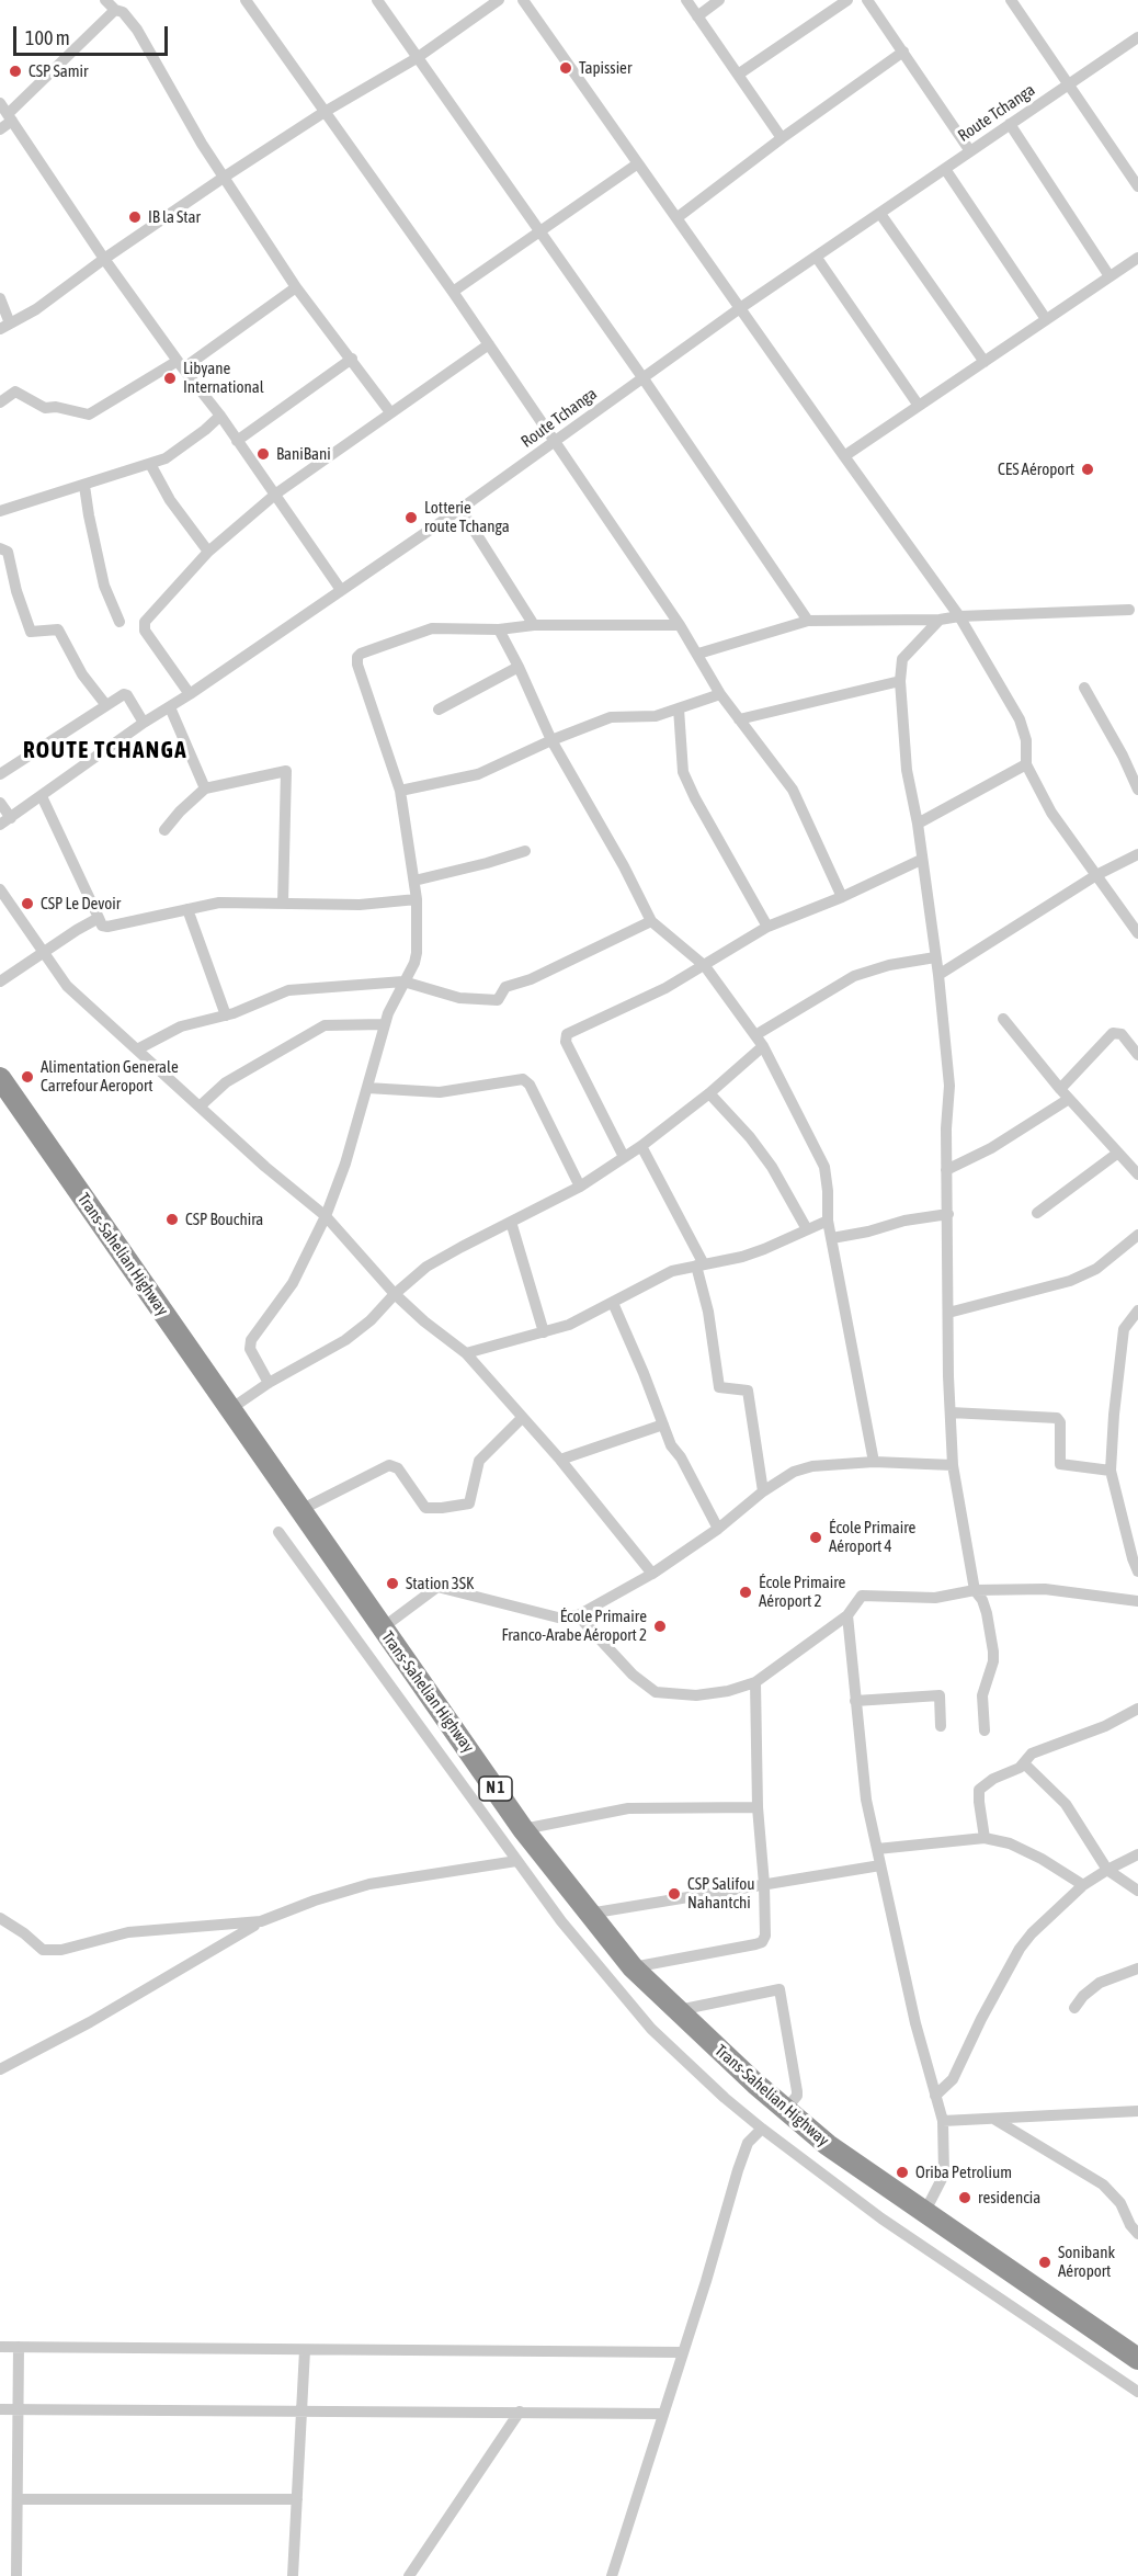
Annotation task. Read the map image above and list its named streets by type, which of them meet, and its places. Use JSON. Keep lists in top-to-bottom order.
{
  "streets": {
    "highway": ["Trans-Sahelian Highway", "N 1"],
    "street": ["Route Tchanga"]
  },
  "districts": ["ROUTE TCHANGA"],
  "places": [
    "Tapissier",
    "CSP Samir",
    "IB la Star",
    "Libyane International",
    "BaniBani",
    "CES Aéroport",
    "Lotterie route Tchanga",
    "CSP Le Devoir",
    "Alimentation Generale Carrefour Aeroport",
    "CSP Bouchira",
    "École Primaire Aéroport 4",
    "Station 3SK",
    "École Primaire Aéroport 2",
    "École Primaire Franco-Arabe Aéroport 2",
    "CSP Salifou Nahantchi",
    "Oriba Petrolium",
    "residencia",
    "Sonibank Aéroport"
  ],
  "scale_bar": "100 m"
}
